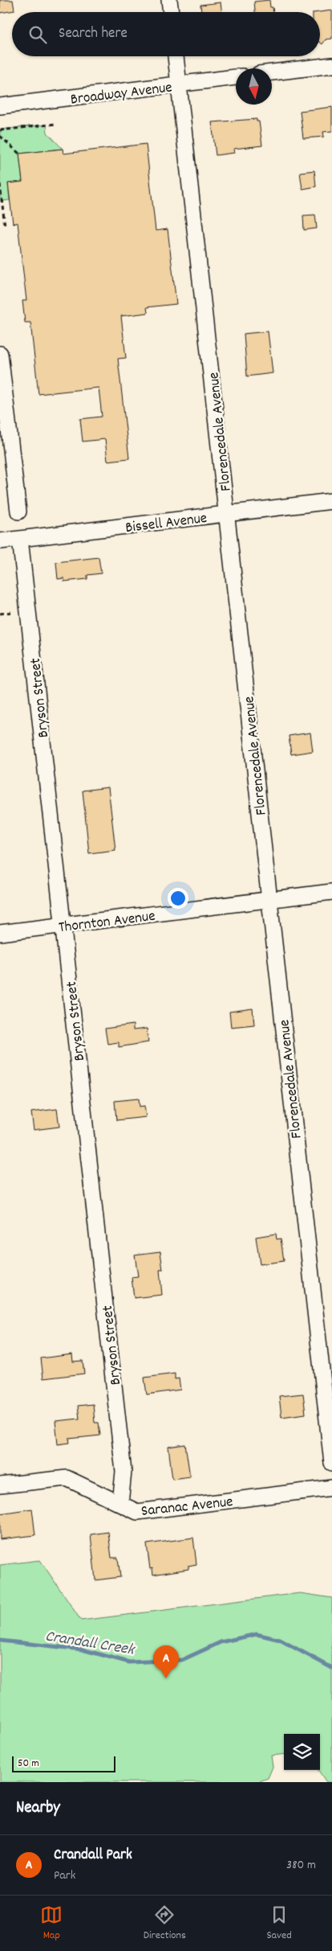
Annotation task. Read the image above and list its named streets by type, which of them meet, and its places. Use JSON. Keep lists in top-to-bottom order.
{
  "streets": {
    "street": [
      "Broadway Avenue",
      "Florencedale Avenue",
      "Bissell Avenue",
      "Bryson Street",
      "Thornton Avenue",
      "Saranac Avenue"
    ]
  },
  "crossings": [
    ["Broadway Avenue", "Florencedale Avenue"],
    ["Florencedale Avenue", "Bissell Avenue"],
    ["Florencedale Avenue", "Thornton Avenue"],
    ["Bissell Avenue", "Bryson Street"],
    ["Bryson Street", "Thornton Avenue"],
    ["Bryson Street", "Saranac Avenue"]
  ],
  "water": ["Crandall Creek"],
  "scale_bar": "50 m",
  "north": "bottom",
  "page": {
    "search": "Search here",
    "pins": "A",
    "scale": "50 m",
    "heading": "Nearby",
    "list": [
      {
        "mark": "A",
        "name": "Crandall Park",
        "note": "Park",
        "value": "380 m"
      }
    ],
    "nav": ["Map", "Directions", "Saved"]
  }
}
